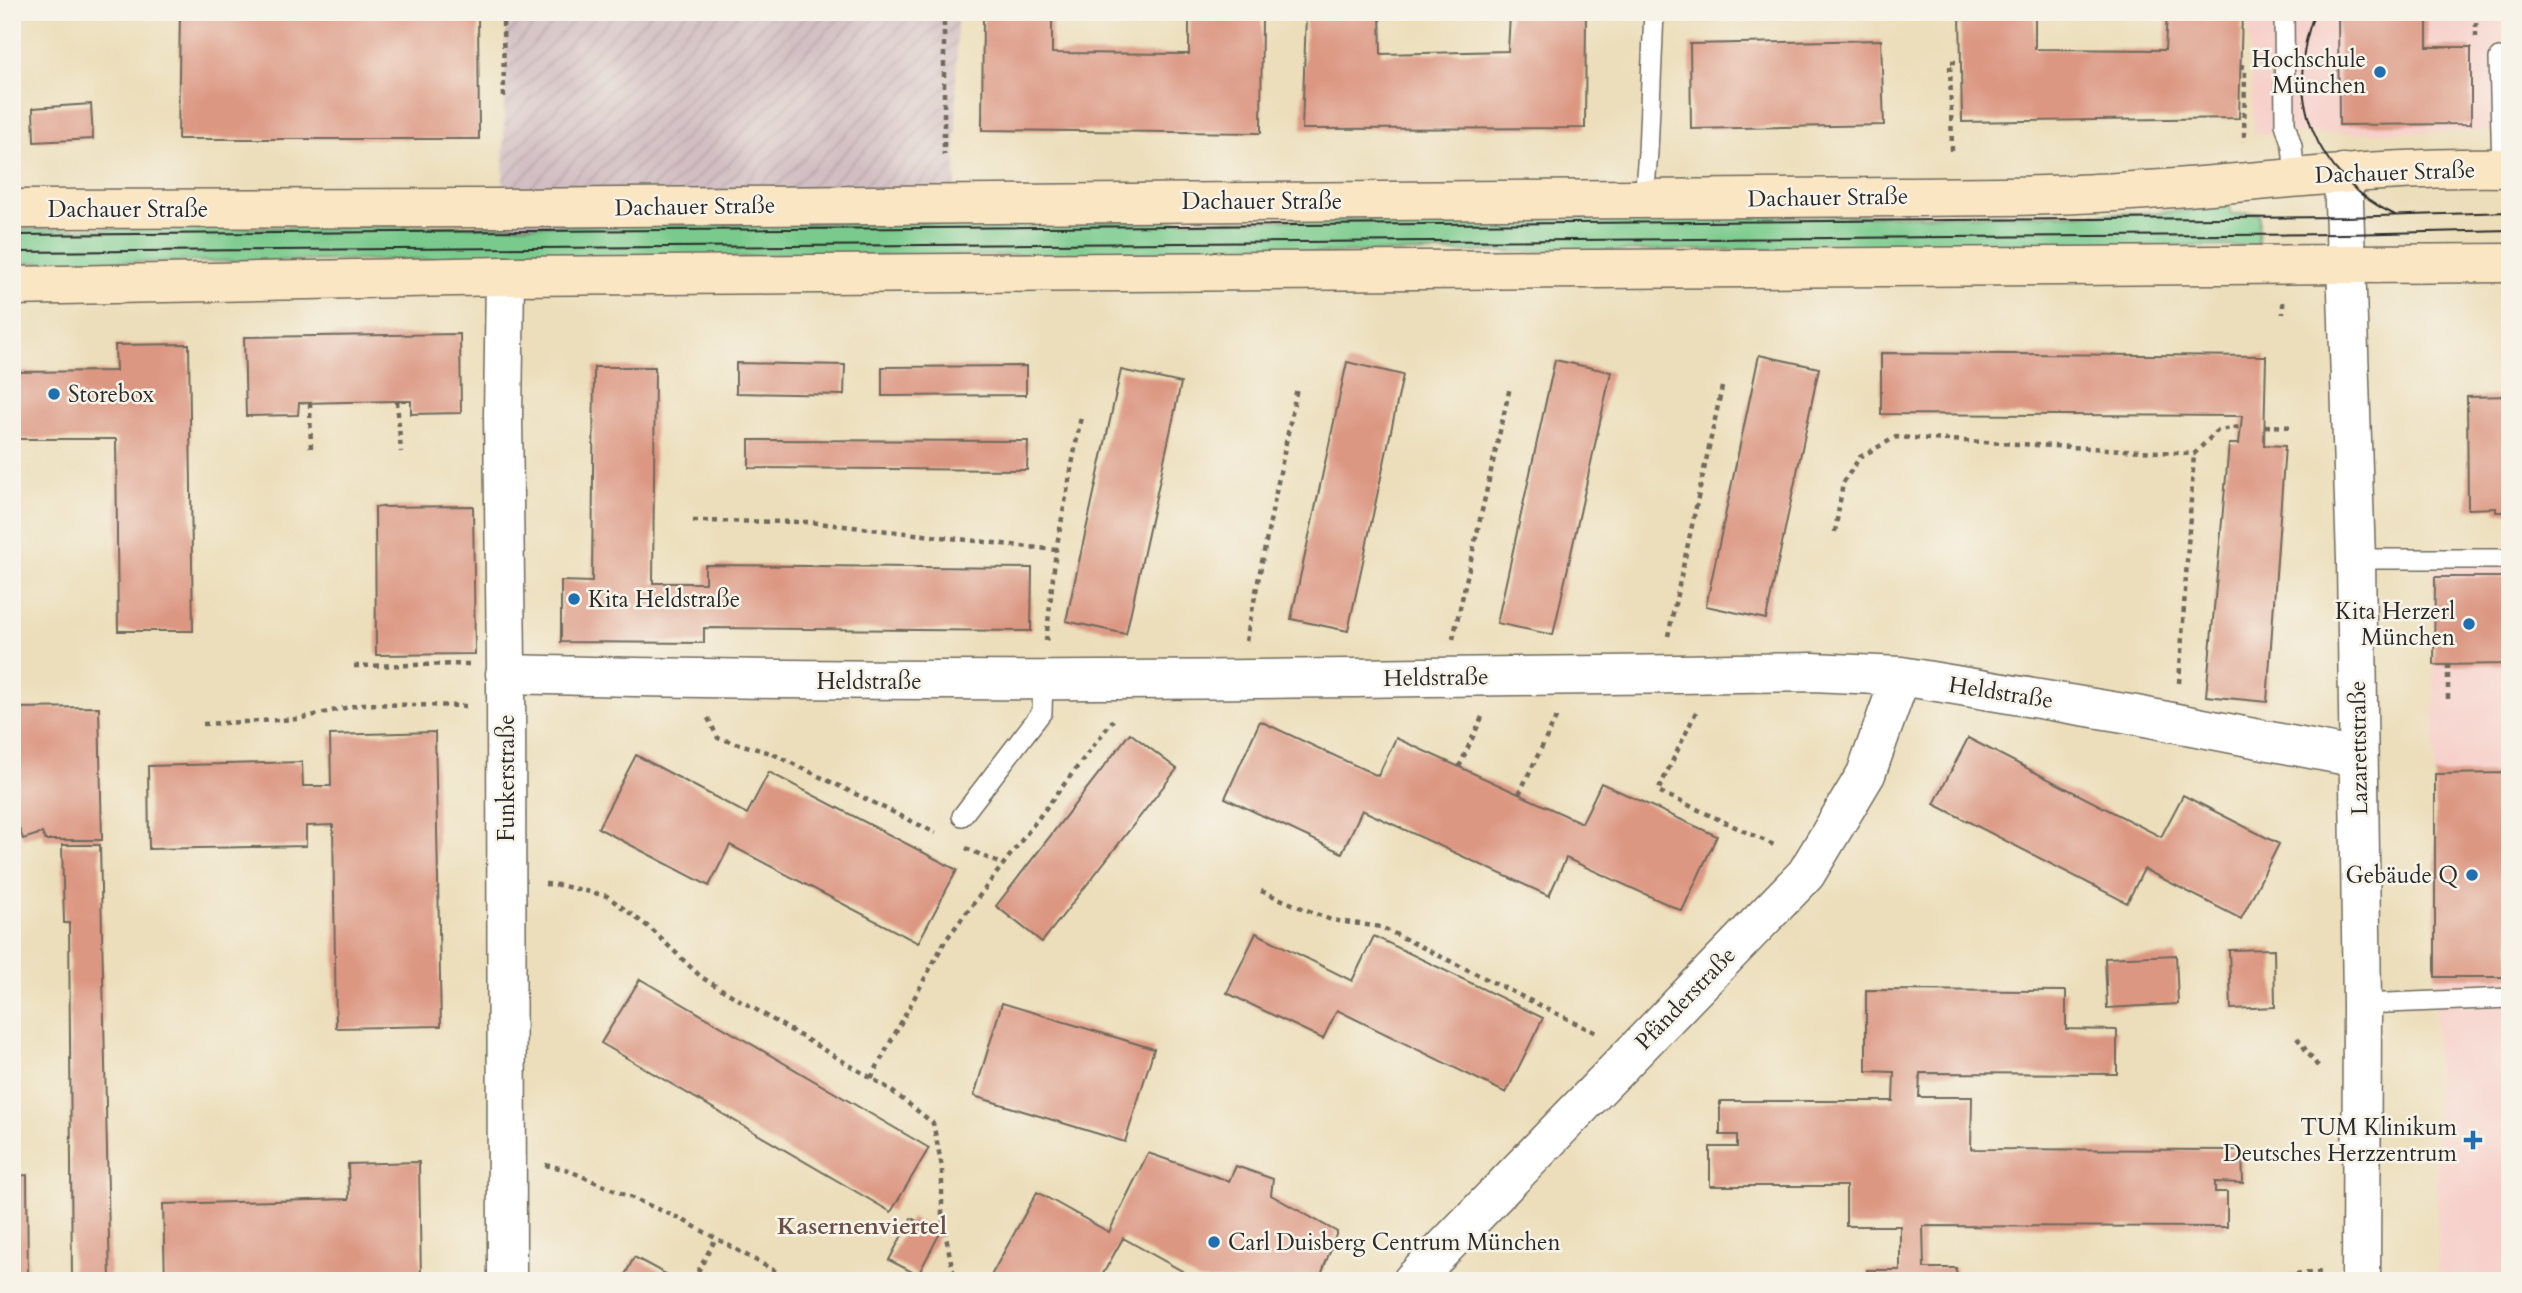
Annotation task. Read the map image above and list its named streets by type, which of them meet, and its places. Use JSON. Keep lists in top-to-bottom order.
{
  "streets": {
    "main road": ["Dachauer Straße"],
    "street": [
      "Heldstraße",
      "Lazarettstraße",
      "Funkerstraße",
      "Pfänderstraße"
    ]
  },
  "crossings": [
    ["Dachauer Straße", "Lazarettstraße"],
    ["Heldstraße", "Lazarettstraße"],
    ["Heldstraße", "Funkerstraße"],
    ["Heldstraße", "Pfänderstraße"]
  ],
  "districts": ["Kasernenviertel"],
  "places": {
    "other": [
      "Hochschule München",
      "Storebox",
      "Kita Heldstraße",
      "Kita Herzerl München",
      "Gebäude Q",
      "Carl Duisberg Centrum München"
    ],
    "health": ["TUM Klinikum Deutsches Herzzentrum"]
  }
}
